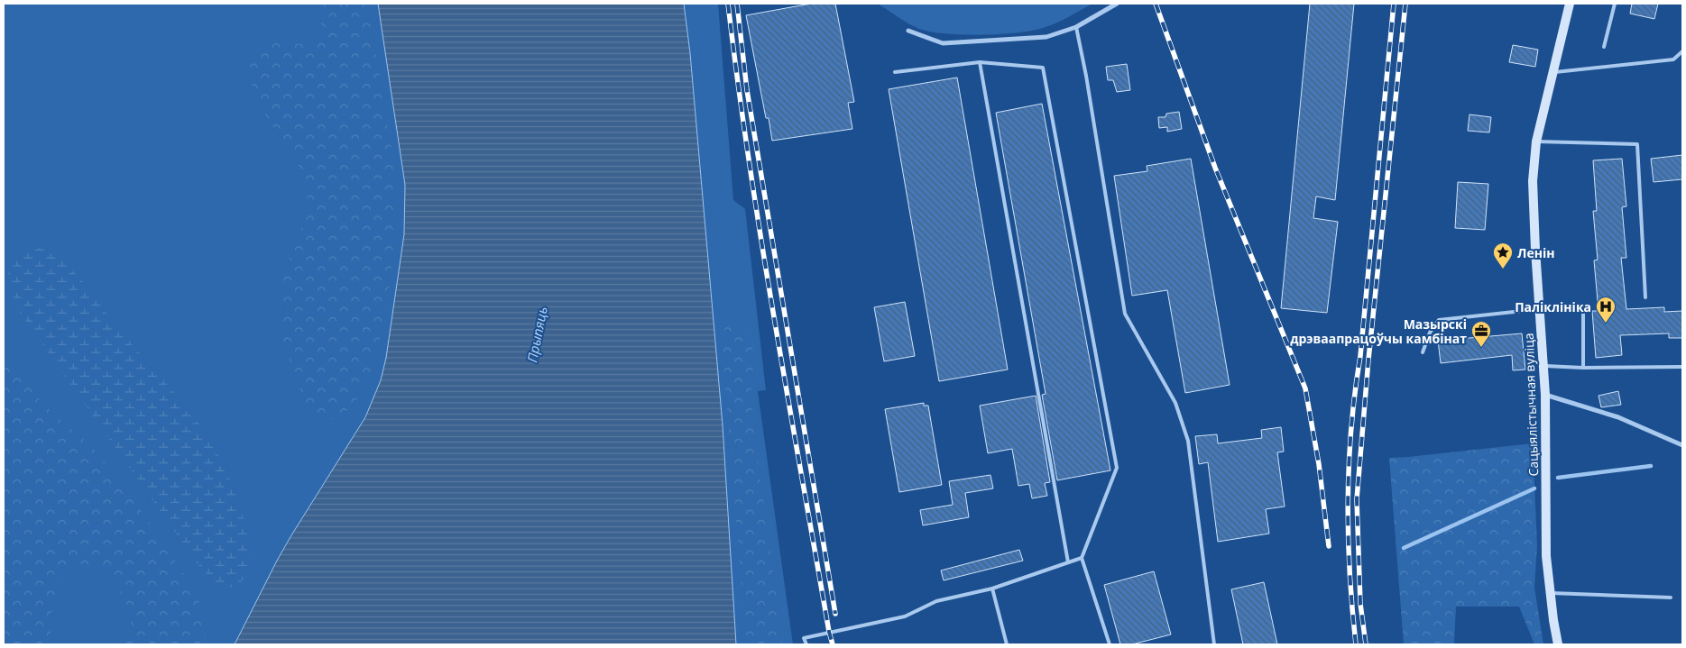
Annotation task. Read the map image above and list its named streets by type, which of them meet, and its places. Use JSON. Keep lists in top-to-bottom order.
{
  "streets": {
    "street": ["Сацыялістычная вуліца"]
  },
  "water": ["Прыпяць"],
  "places": {
    "place": ["Ленін"],
    "hospital": ["Паліклініка"],
    "office": ["Мазырскі дрэваапрацоўчы камбінат"]
  }
}
